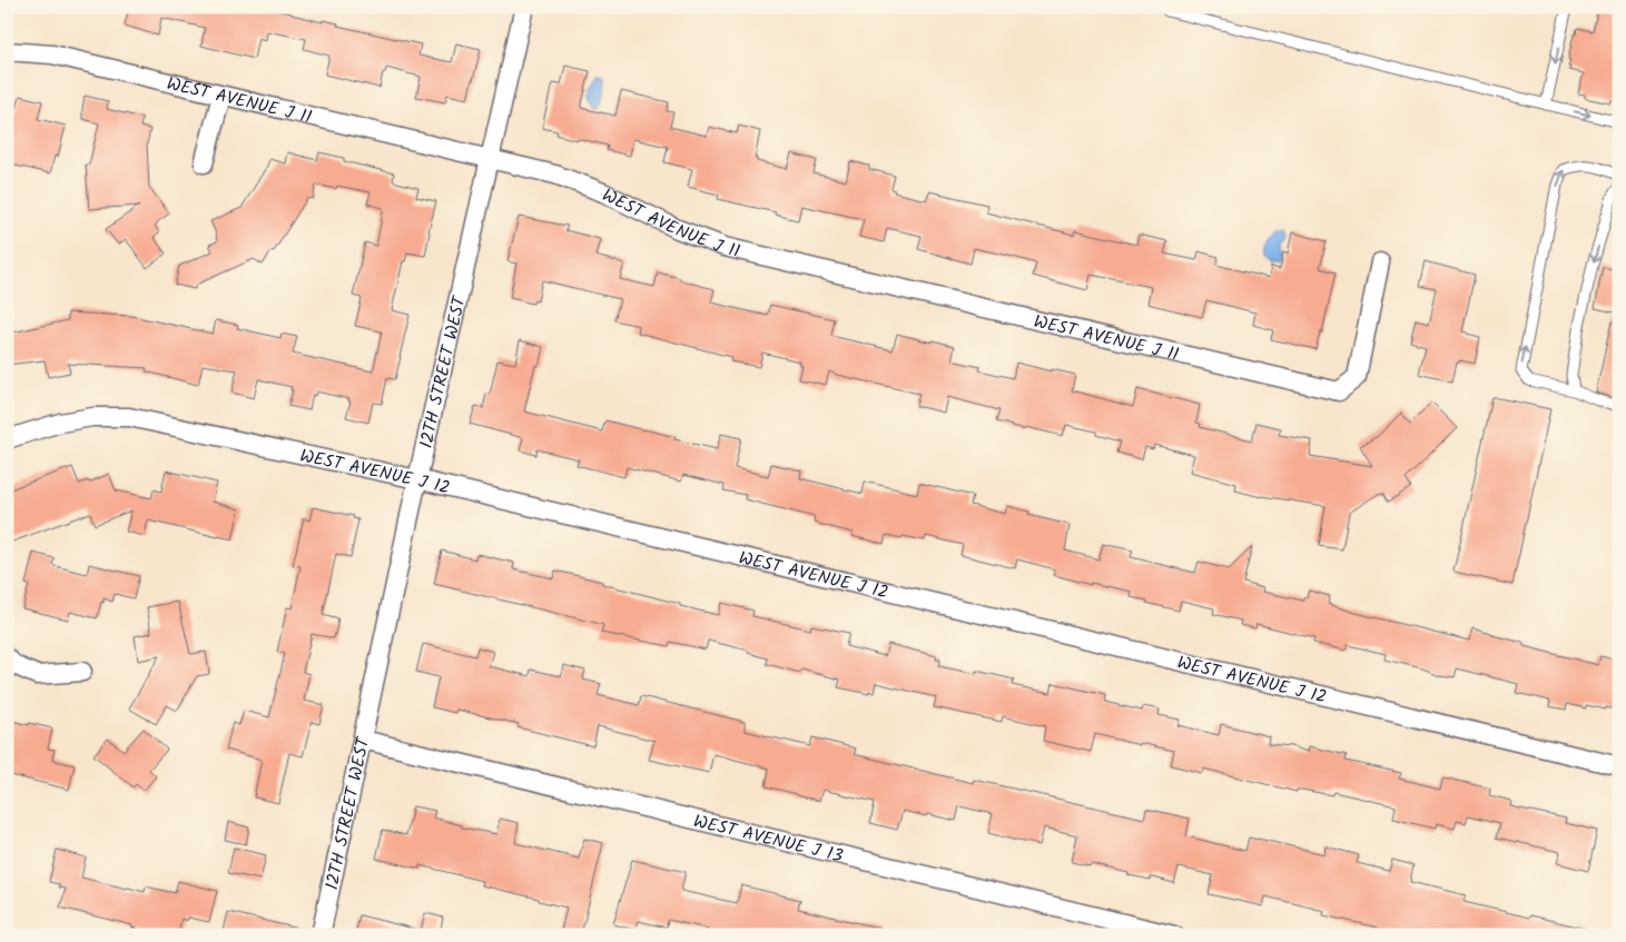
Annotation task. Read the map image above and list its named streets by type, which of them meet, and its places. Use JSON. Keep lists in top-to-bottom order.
{
  "streets": {
    "street": [
      "WEST AVENUE J 11",
      "12TH STREET WEST",
      "WEST AVENUE J 12",
      "WEST AVENUE J 13"
    ]
  },
  "crossings": [
    ["WEST AVENUE J 11", "12TH STREET WEST"],
    ["12TH STREET WEST", "WEST AVENUE J 12"],
    ["12TH STREET WEST", "WEST AVENUE J 13"]
  ]
}
